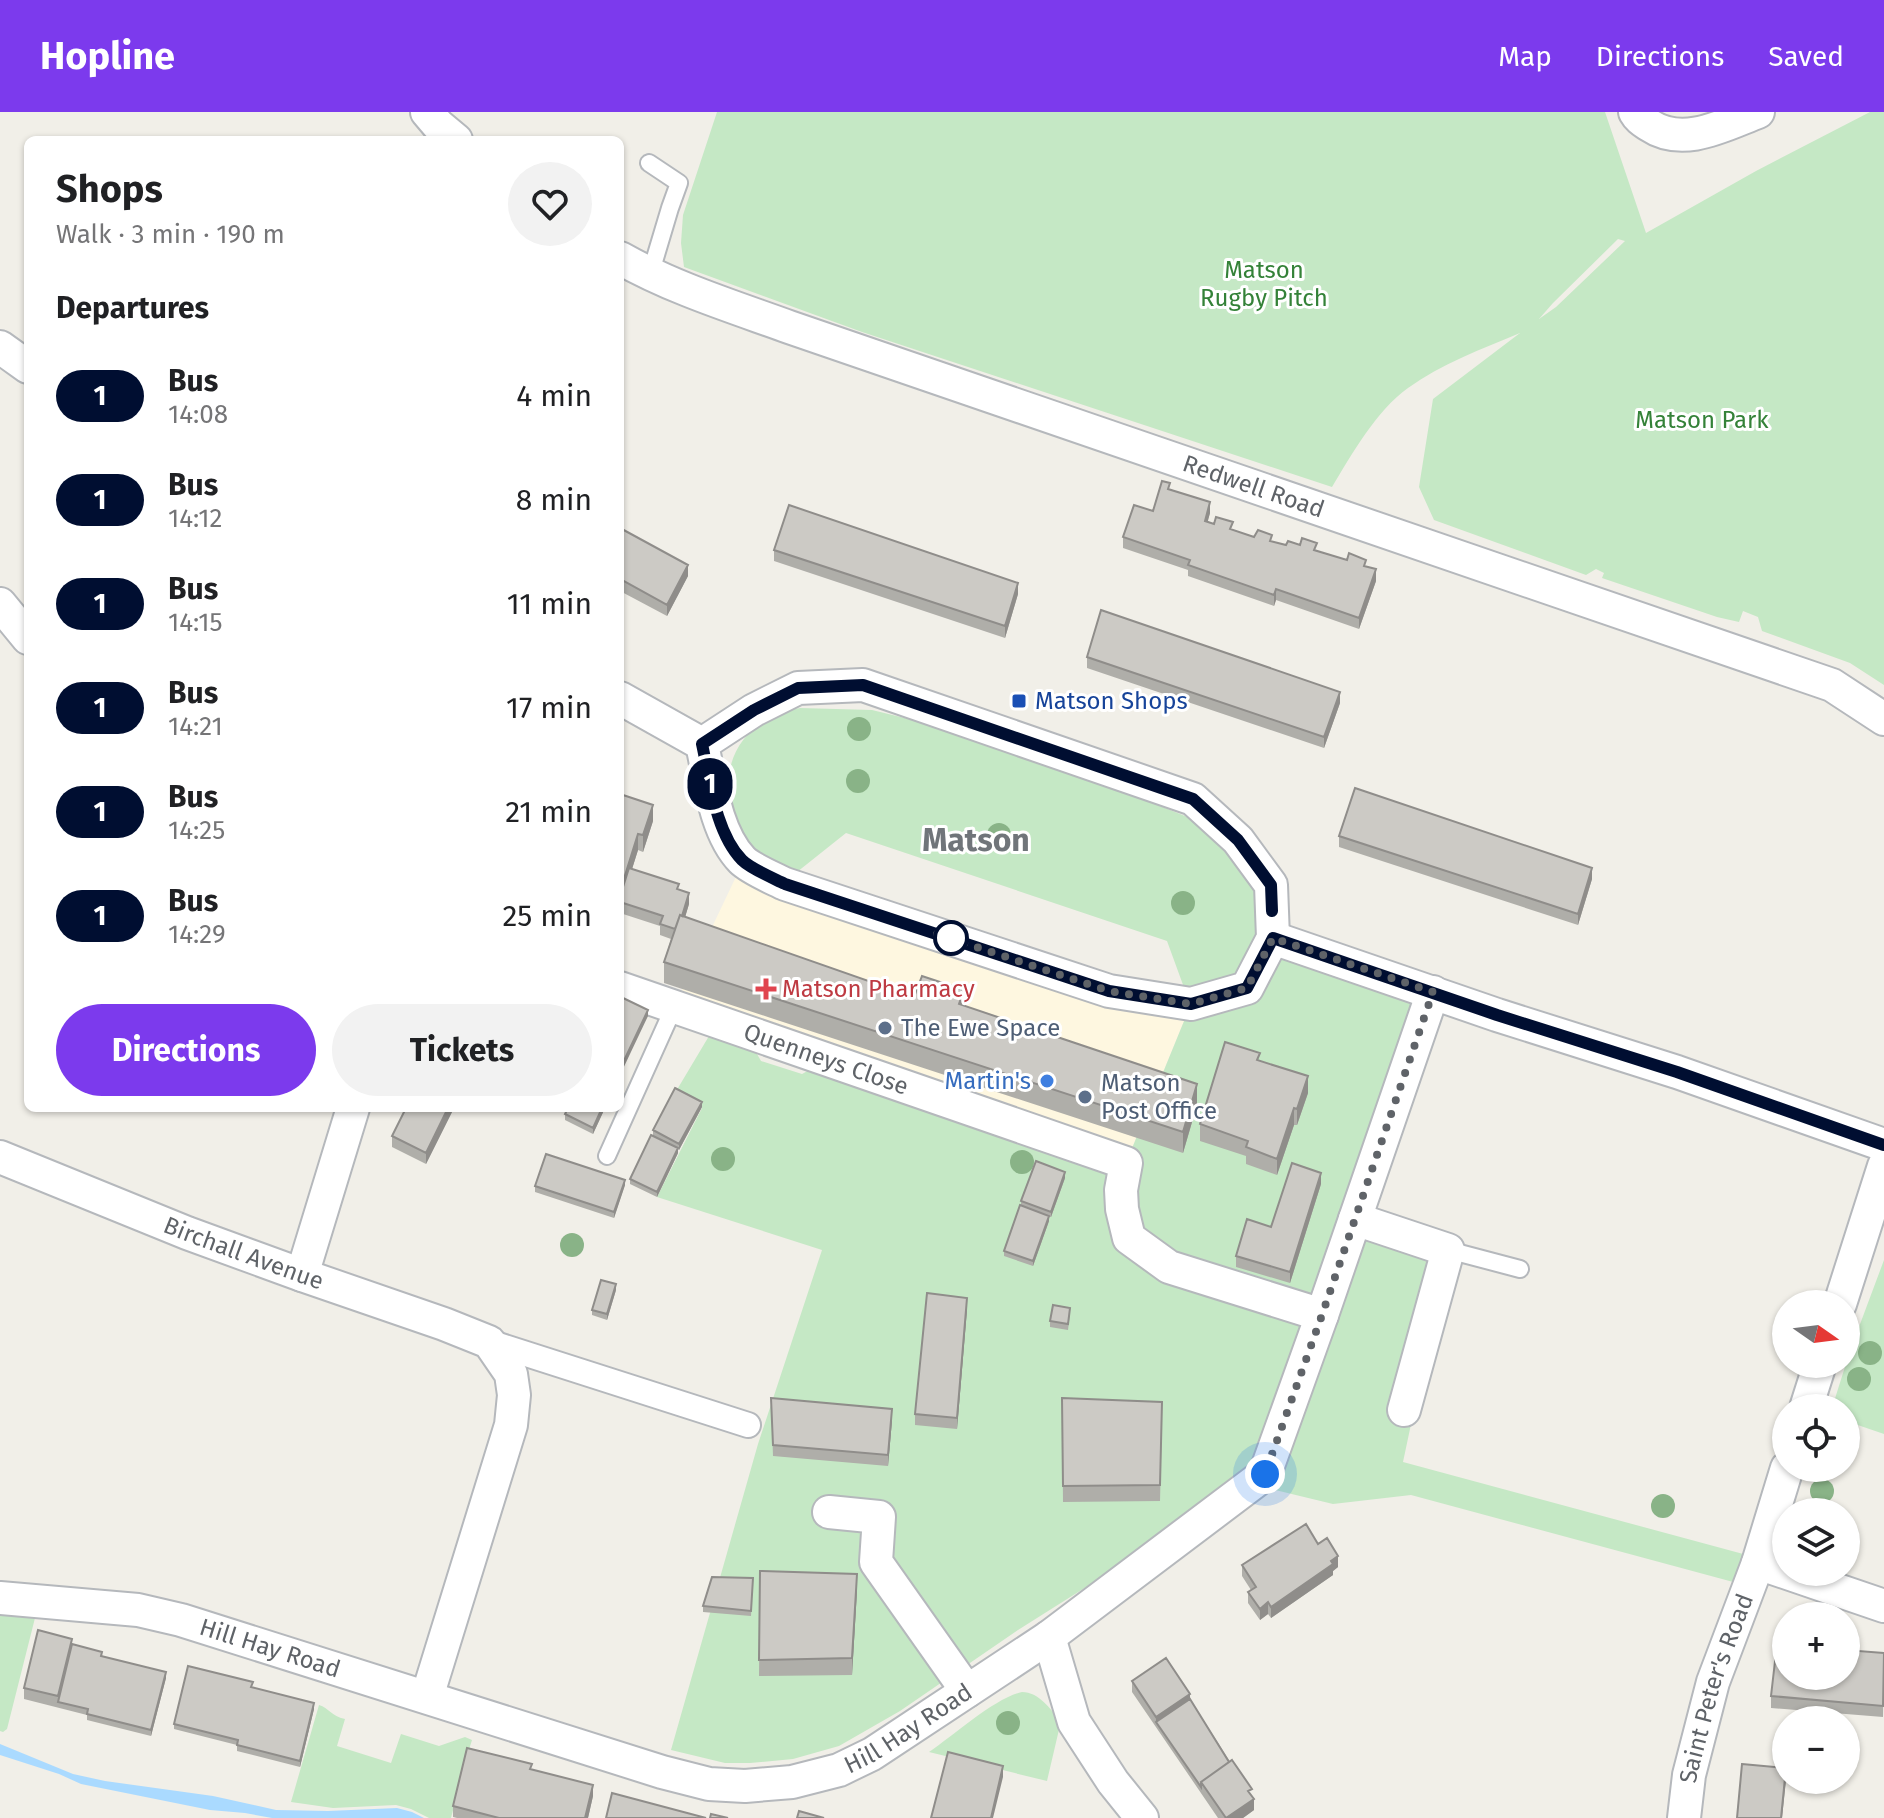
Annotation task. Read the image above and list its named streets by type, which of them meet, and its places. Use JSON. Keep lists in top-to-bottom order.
{
  "streets": {
    "street": [
      "Redwell Road",
      "Quenneys Close",
      "Birchall Avenue",
      "Hill Hay Road",
      "Saint Peter's Road"
    ]
  },
  "crossings": [
    ["Quenneys Close", "Hill Hay Road"]
  ],
  "districts": ["Matson"],
  "parks": ["Matson Rugby Pitch", "Matson Park"],
  "places": {
    "transit": ["Matson Shops"],
    "health": ["Matson Pharmacy"],
    "other": ["The Ewe Space", "Martin's", "Matson Post Office"]
  },
  "lines": ["bus line 1"],
  "north": "right",
  "page": {
    "header": "Hopline",
    "nav": ["Map", "Directions", "Saved"],
    "on_map": "1",
    "heading": [
      ["Shops", "Walk · 3 min · 190 m"],
      "Departures"
    ],
    "list": [
      {
        "mark": "1",
        "name": "Bus",
        "note": "14:08",
        "value": "4 min"
      },
      {
        "mark": "1",
        "name": "Bus",
        "note": "14:12",
        "value": "8 min"
      },
      {
        "mark": "1",
        "name": "Bus",
        "note": "14:15",
        "value": "11 min"
      },
      {
        "mark": "1",
        "name": "Bus",
        "note": "14:21",
        "value": "17 min"
      },
      {
        "mark": "1",
        "name": "Bus",
        "note": "14:25",
        "value": "21 min"
      },
      {
        "mark": "1",
        "name": "Bus",
        "note": "14:29",
        "value": "25 min"
      }
    ],
    "buttons": ["Directions", "Tickets"],
    "map_buttons": ["+", "−"]
  }
}
